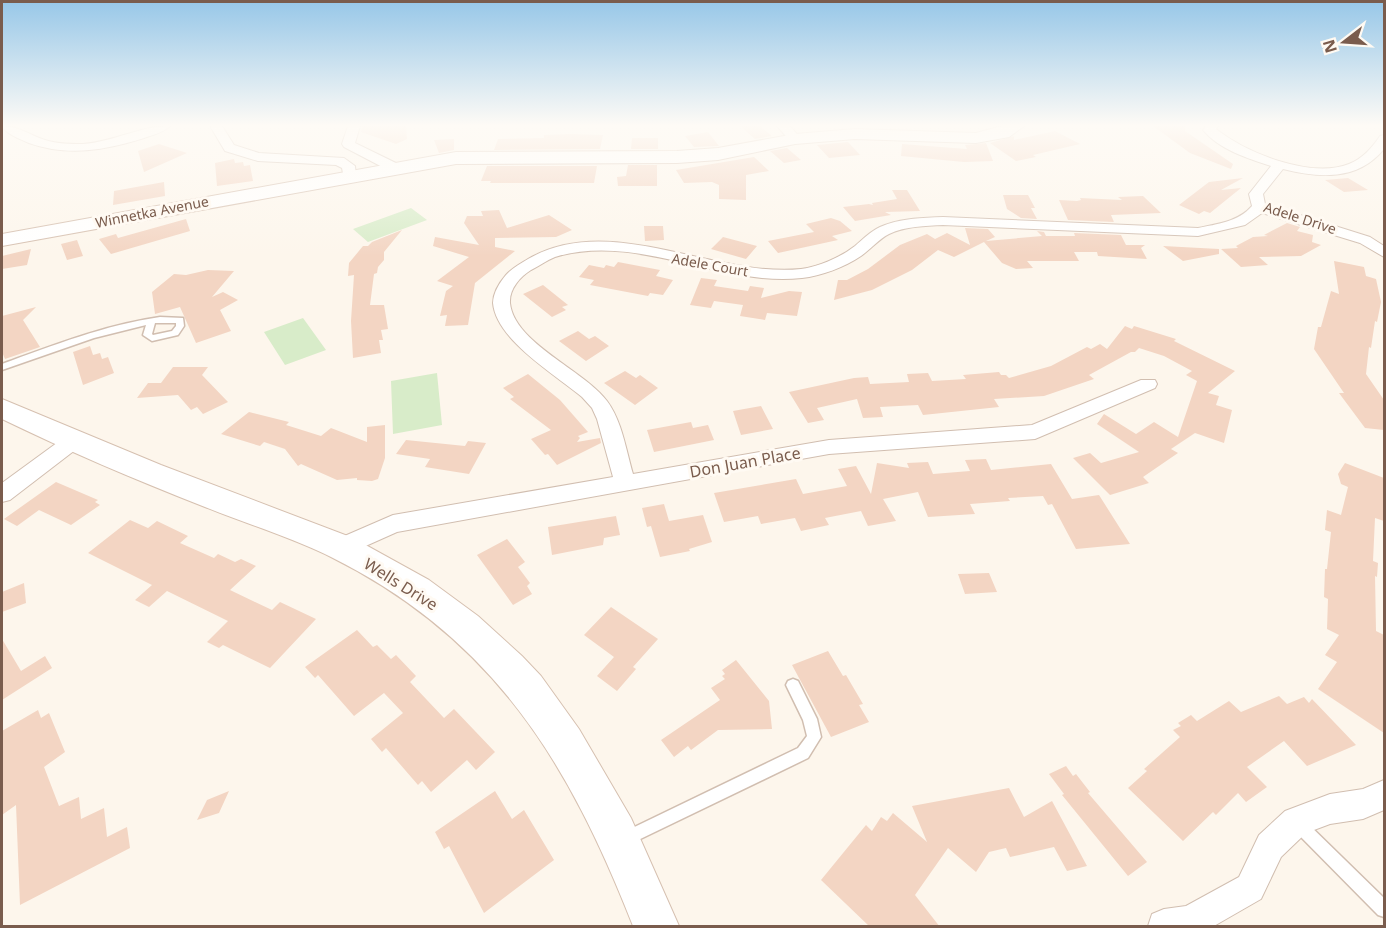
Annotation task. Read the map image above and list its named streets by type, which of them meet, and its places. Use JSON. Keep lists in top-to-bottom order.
{
  "streets": {
    "main road": ["Winnetka Avenue", "Wells Drive"],
    "street": ["Adele Drive", "Adele Court", "Don Juan Place"]
  },
  "crossings": [
    ["Adele Drive", "Adele Court"],
    ["Adele Court", "Don Juan Place"],
    ["Don Juan Place", "Wells Drive"]
  ],
  "north": "left"
}
